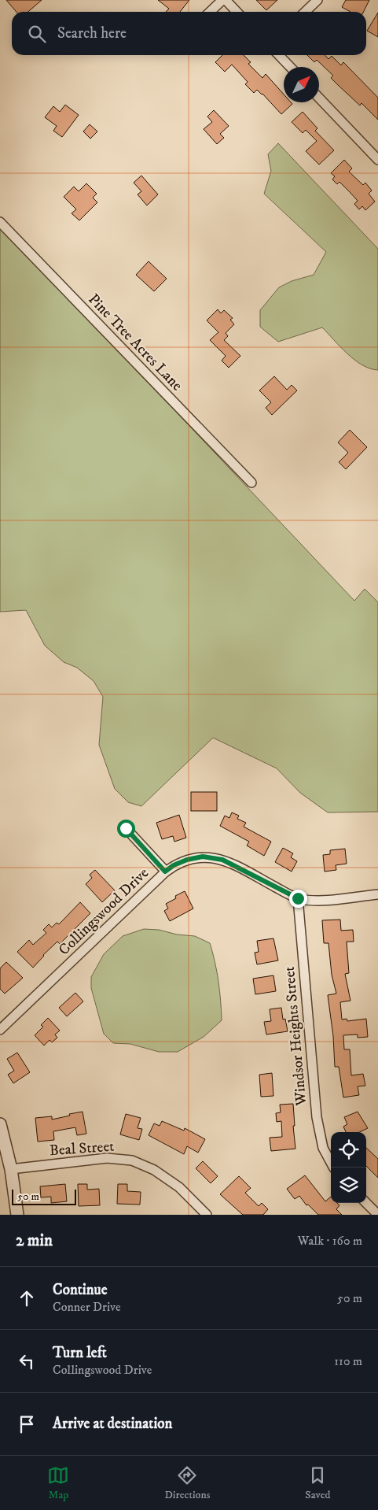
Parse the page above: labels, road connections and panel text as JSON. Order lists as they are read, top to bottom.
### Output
{
  "streets": {
    "street": [
      "Pine Tree Acres Lane",
      "Collingswood Drive",
      "Windsor Heights Street",
      "Beal Street"
    ]
  },
  "crossings": [
    ["Collingswood Drive", "Windsor Heights Street"]
  ],
  "scale_bar": "50 m",
  "north": "top right",
  "page": {
    "search": "Search here",
    "scale": "50 m",
    "heading": ["2 min", "Walk · 160 m"],
    "list": [
      ["Continue", "Conner Drive", "50 m"],
      ["Turn left", "Collingswood Drive", "110 m"],
      "Arrive at destination"
    ],
    "nav": ["Map", "Directions", "Saved"]
  }
}
